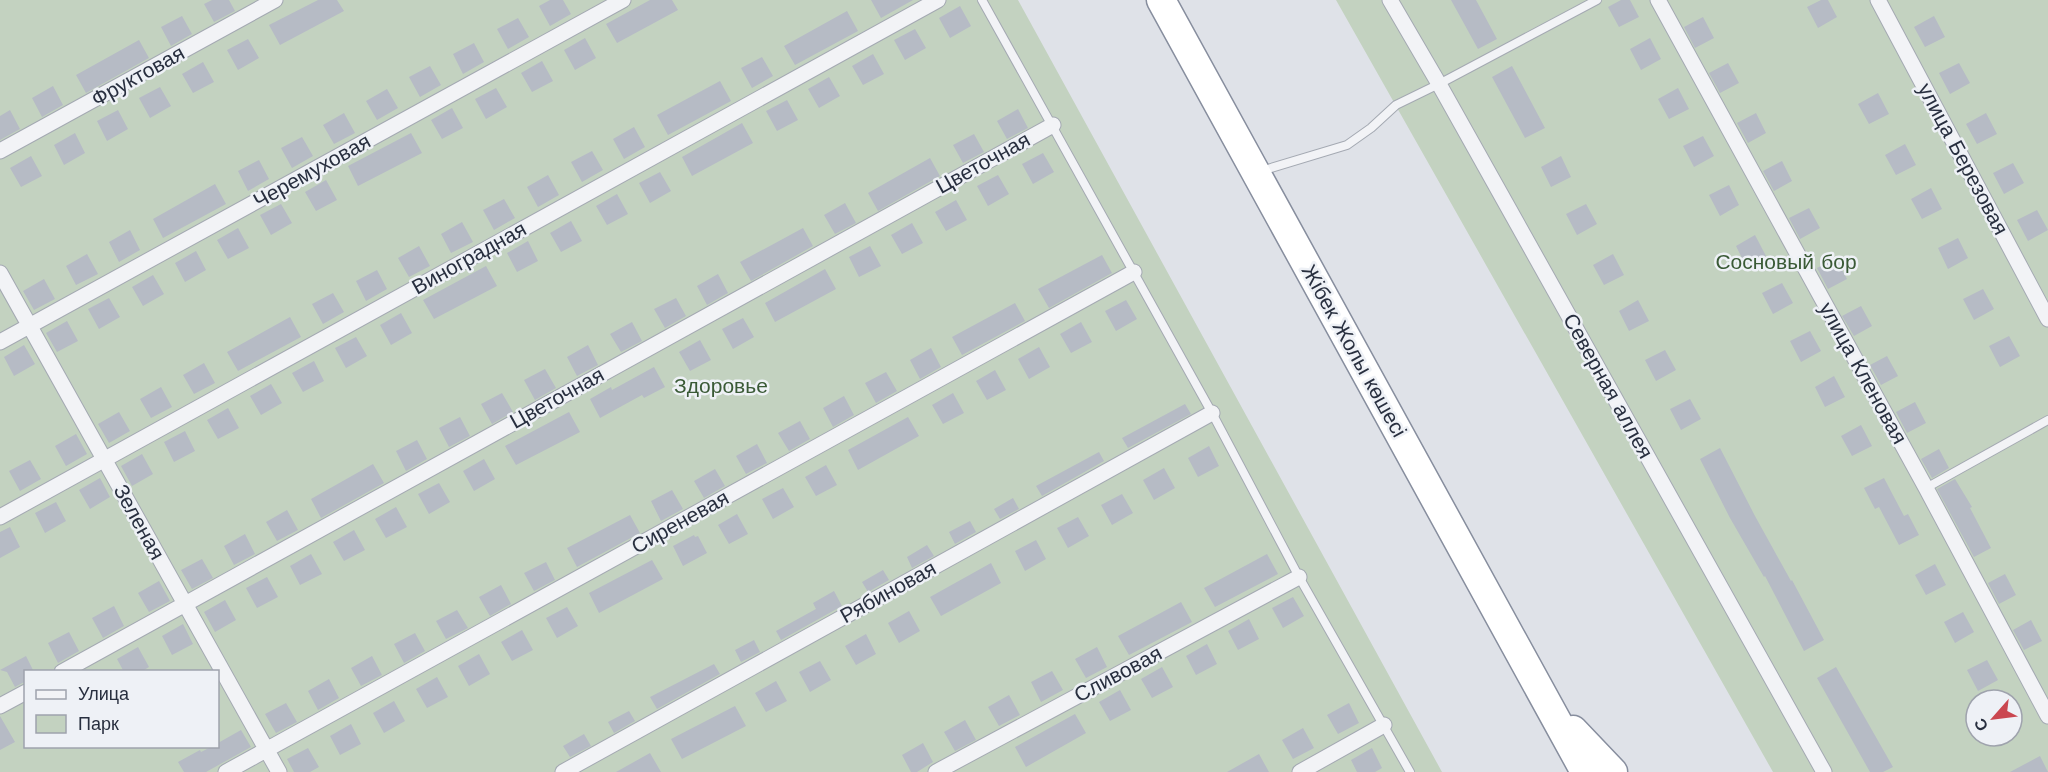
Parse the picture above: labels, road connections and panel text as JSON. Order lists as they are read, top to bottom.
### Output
{
  "streets": {
    "highway": ["Жібек Жолы көшесі"],
    "street": [
      "Фруктовая",
      "улица Березовая",
      "Цветочная",
      "Черемуховая",
      "Виноградная",
      "улица Кленовая",
      "Северная аллея",
      "Зеленая",
      "Сиреневая",
      "Рябиновая",
      "Сливовая"
    ]
  },
  "crossings": [
    ["Цветочная", "Зеленая"],
    ["Черемуховая", "Зеленая"],
    ["Виноградная", "Зеленая"],
    ["Зеленая", "Сиреневая"]
  ],
  "parks": ["Сосновый бор", "Здоровье"],
  "legend": ["Улица", "Парк"],
  "north": "bottom left"
}
